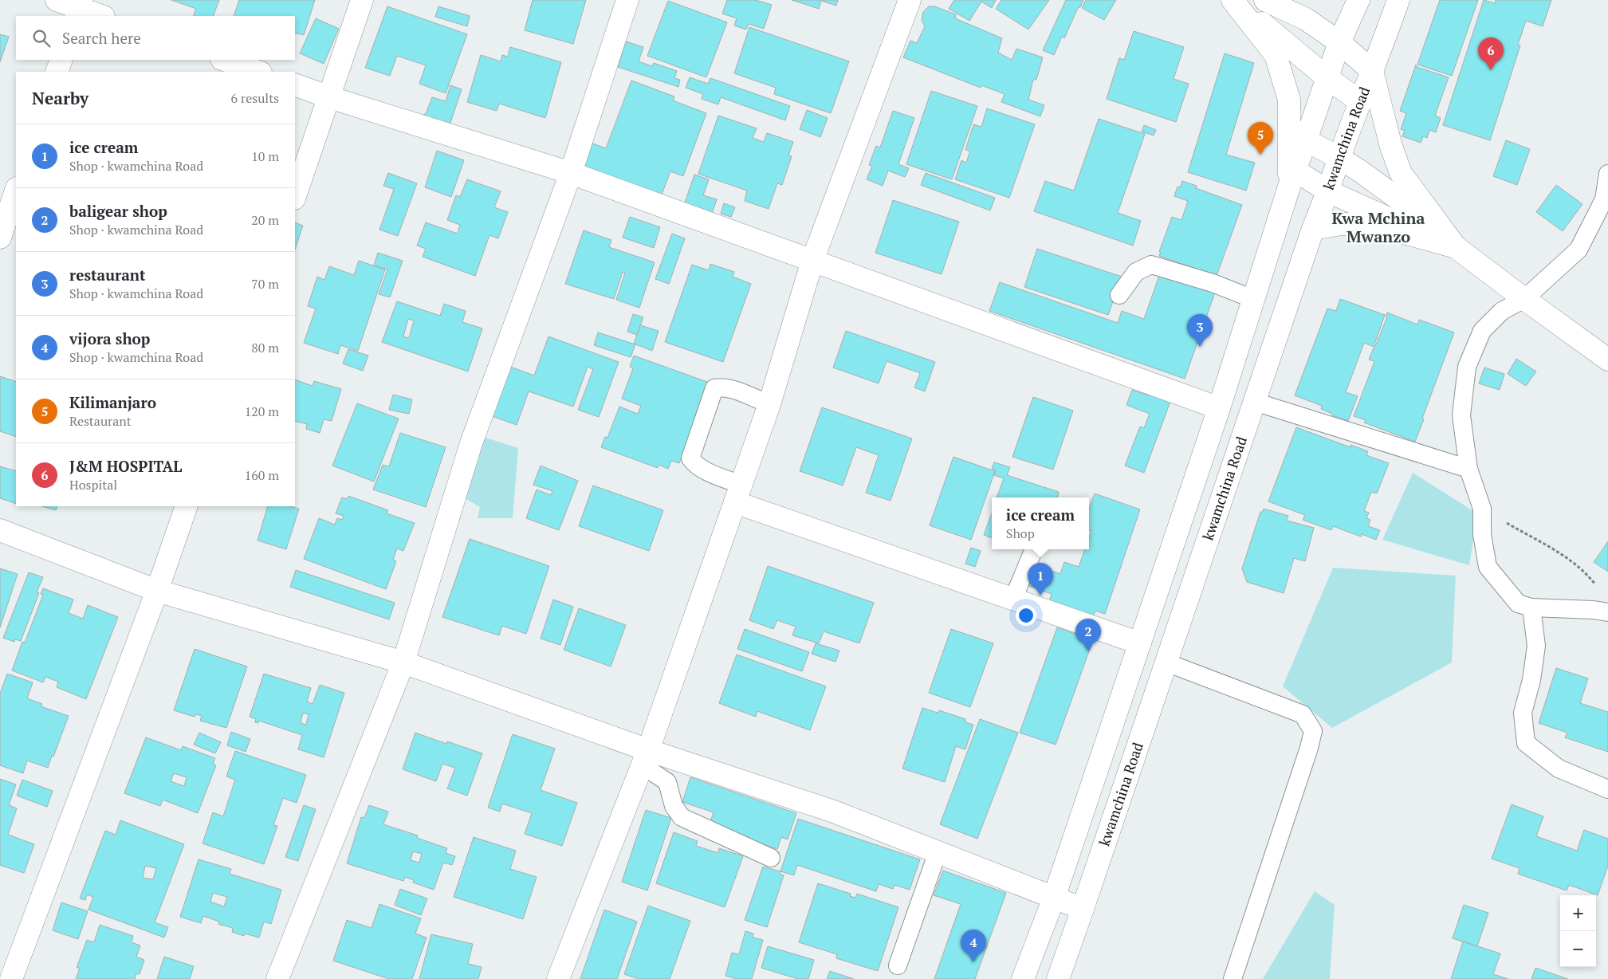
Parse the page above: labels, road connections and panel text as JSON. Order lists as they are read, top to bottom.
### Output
{
  "streets": {
    "street": ["kwamchina Road"]
  },
  "districts": ["Kwa Mchina Mwanzo"],
  "page": {
    "search": "Search here",
    "pins": [
      "6",
      "5",
      "3",
      "1",
      "2",
      "4"
    ],
    "heading": ["Nearby", "6 results"],
    "list": [
      {
        "mark": "1",
        "name": "ice cream",
        "note": "Shop · kwamchina Road",
        "value": "10 m"
      },
      {
        "mark": "2",
        "name": "baligear shop",
        "note": "Shop · kwamchina Road",
        "value": "20 m"
      },
      {
        "mark": "3",
        "name": "restaurant",
        "note": "Shop · kwamchina Road",
        "value": "70 m"
      },
      {
        "mark": "4",
        "name": "vijora shop",
        "note": "Shop · kwamchina Road",
        "value": "80 m"
      },
      {
        "mark": "5",
        "name": "Kilimanjaro",
        "note": "Restaurant",
        "value": "120 m"
      },
      {
        "mark": "6",
        "name": "J&M HOSPITAL",
        "note": "Hospital",
        "value": "160 m"
      }
    ],
    "popup": ["ice cream", "Shop"],
    "map_buttons": ["+", "−"]
  }
}
